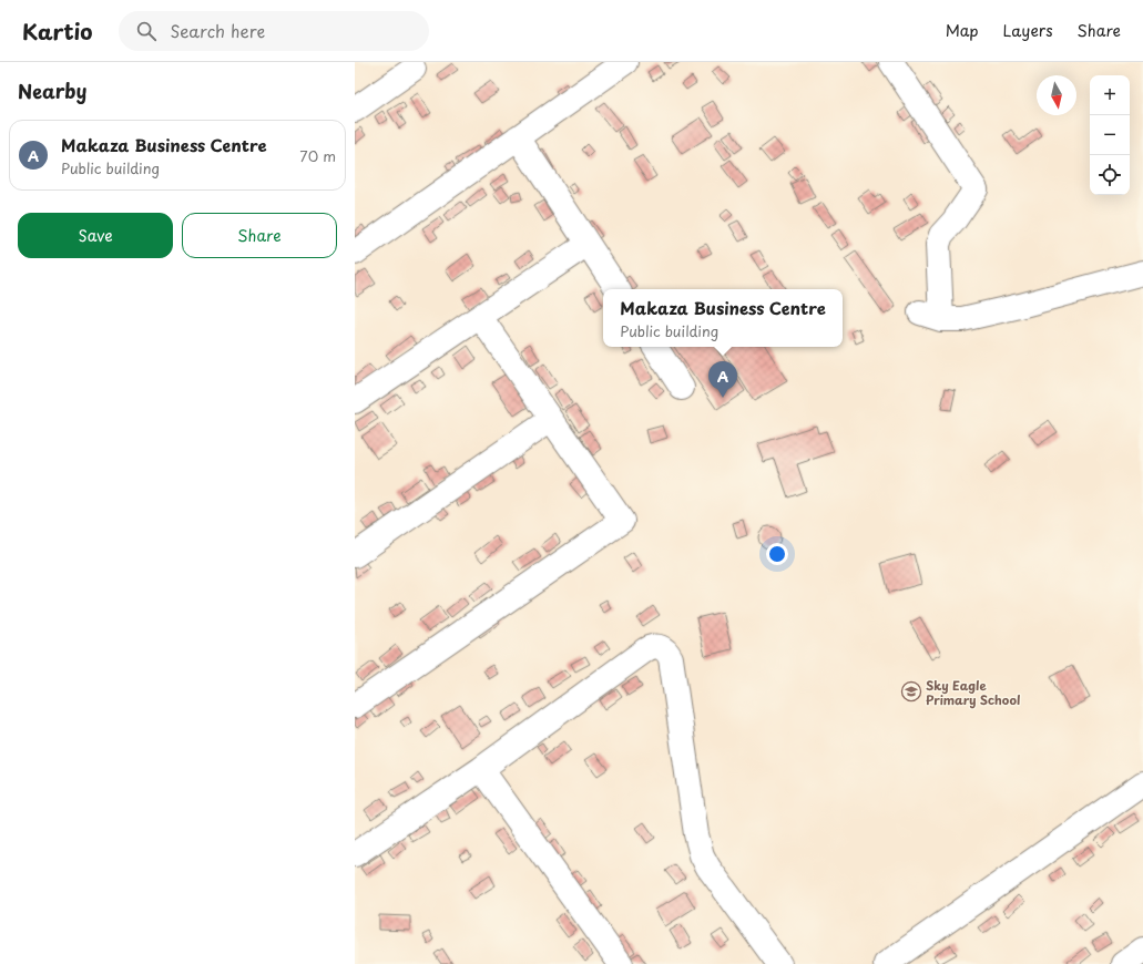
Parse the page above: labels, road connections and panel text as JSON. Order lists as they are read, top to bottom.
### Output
{
  "places": {
    "school or university": ["Sky Eagle Primary School"]
  },
  "north": "bottom",
  "page": {
    "header": "Kartio",
    "search": "Search here",
    "nav": ["Map", "Layers", "Share"],
    "heading": "Nearby",
    "map_buttons": ["+", "−"],
    "list": [
      {
        "mark": "A",
        "name": "Makaza Business Centre",
        "note": "Public building",
        "value": "70 m"
      }
    ],
    "buttons": ["Save", "Share"],
    "popup": ["Makaza Business Centre", "Public building"],
    "pins": "A"
  }
}
